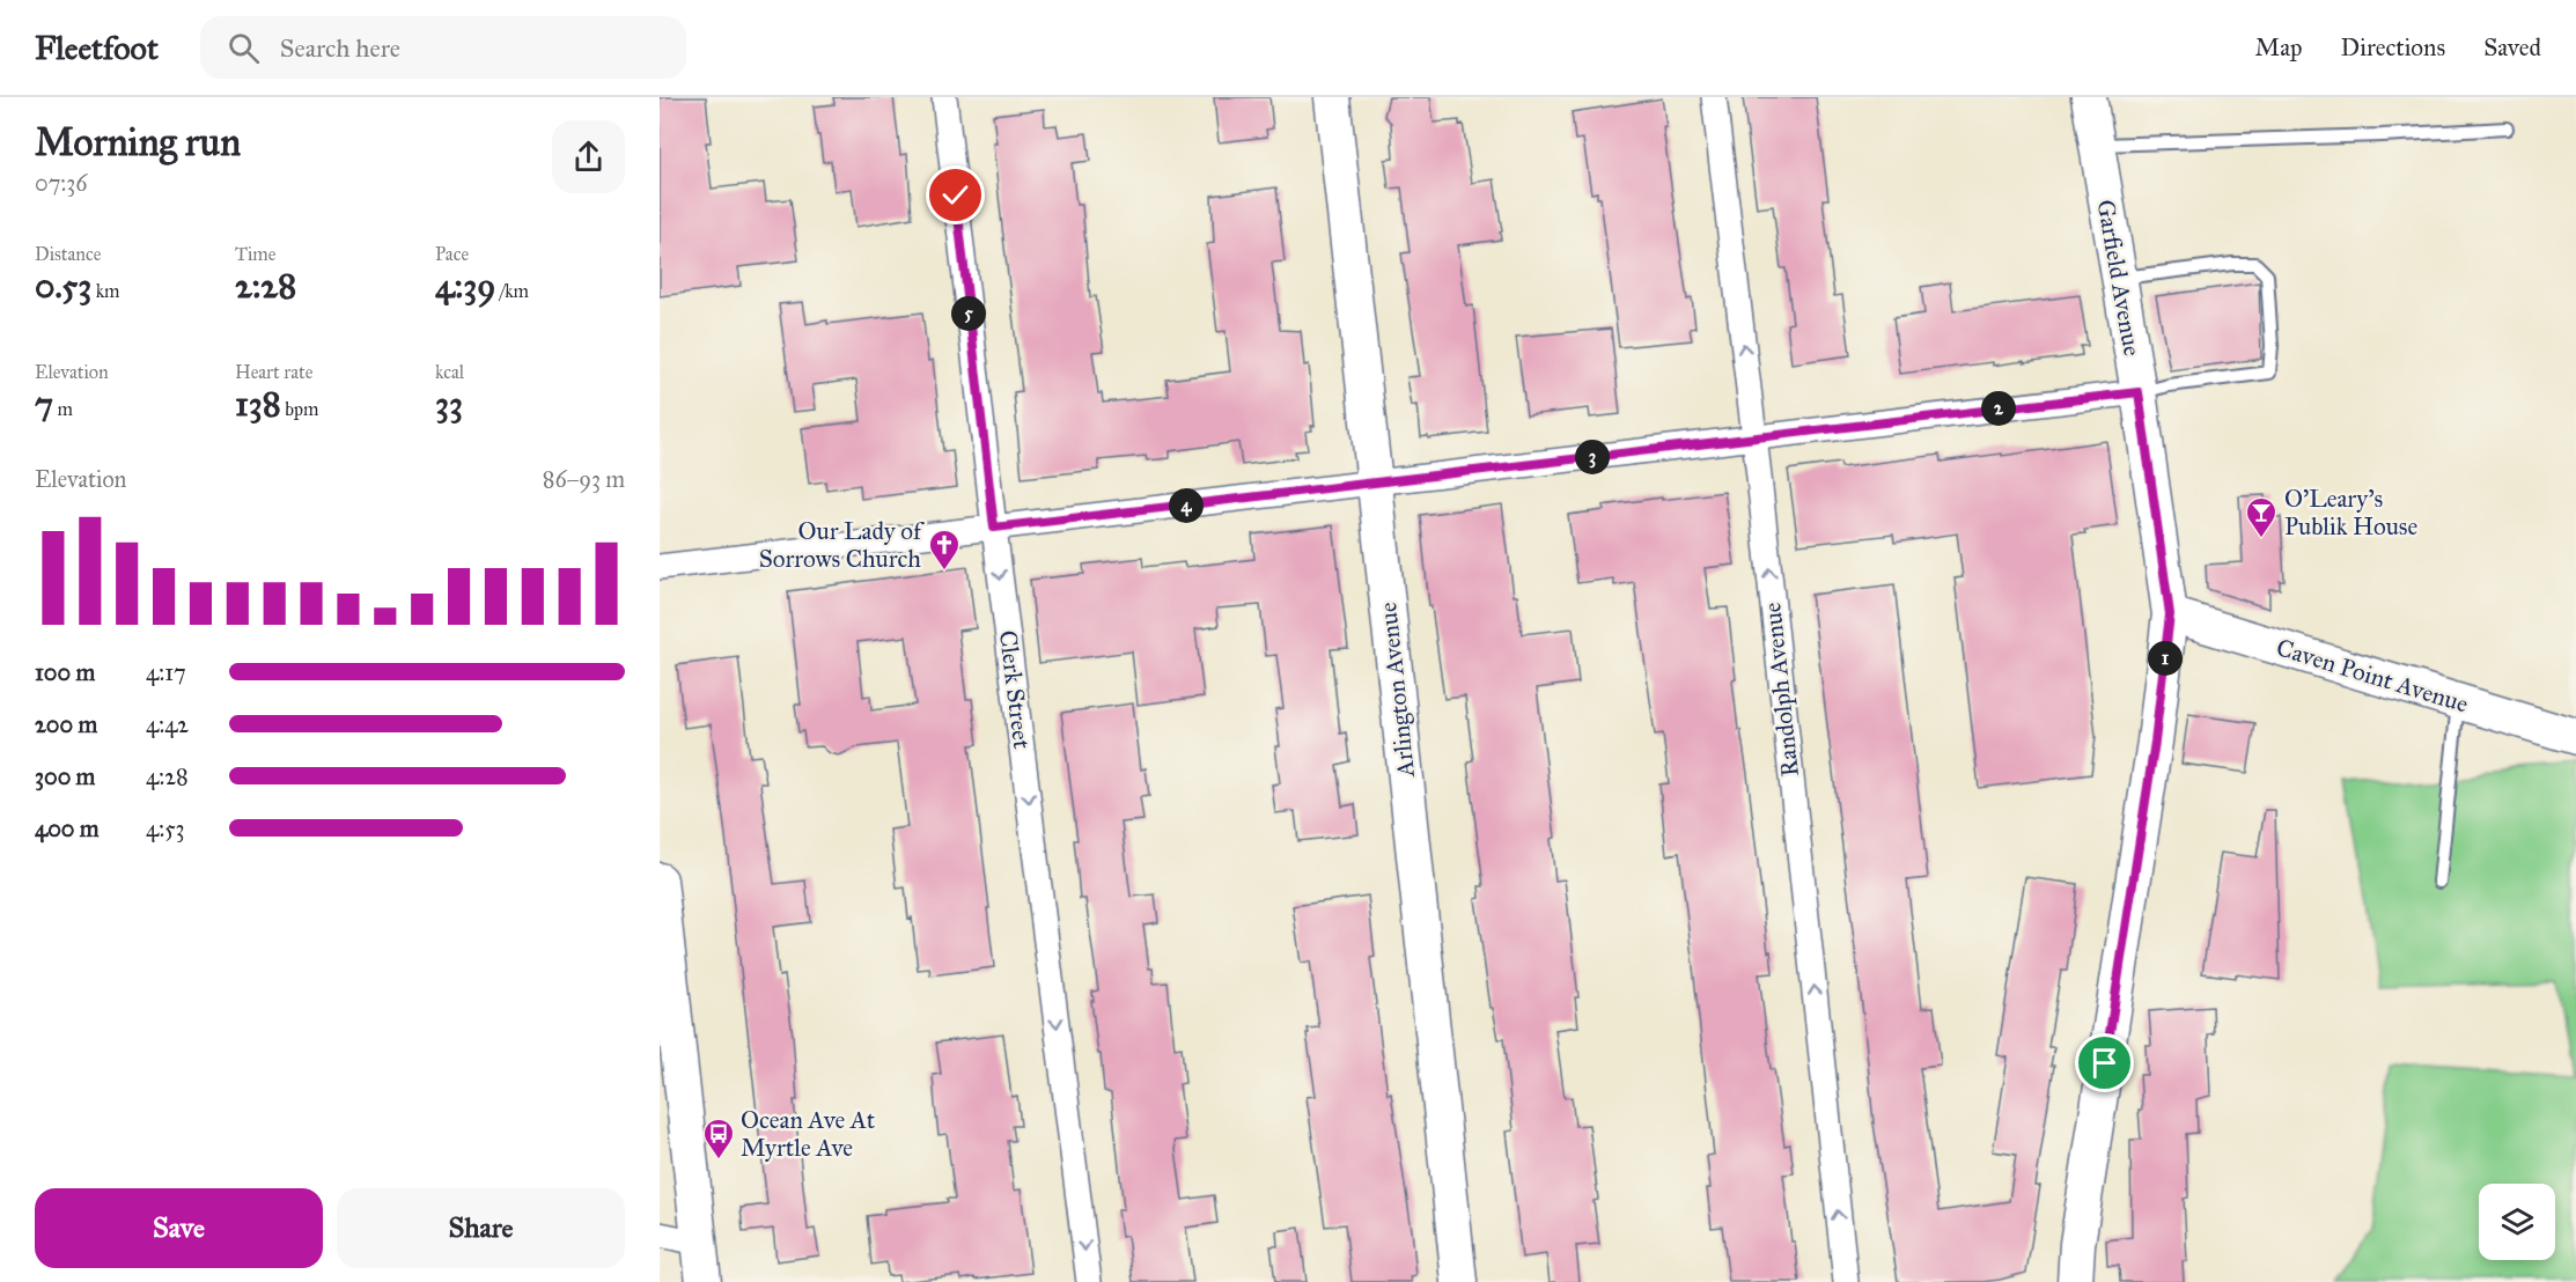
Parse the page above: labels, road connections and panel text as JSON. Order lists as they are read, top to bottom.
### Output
{
  "streets": {
    "street": [
      "Garfield Avenue",
      "Caven Point Avenue",
      "Clerk Street",
      "Arlington Avenue",
      "Randolph Avenue"
    ]
  },
  "crossings": [
    ["Garfield Avenue", "Caven Point Avenue"]
  ],
  "one_way": ["Clerk Street", "Randolph Avenue"],
  "places": {
    "bar": ["O'Leary's Publik House"],
    "church": ["Our Lady of Sorrows Church"],
    "bus stop": ["Ocean Ave At Myrtle Ave"]
  },
  "page": {
    "header": "Fleetfoot",
    "search": "Search here",
    "nav": ["Map", "Directions", "Saved"],
    "heading": ["Morning run", "07:36"],
    "stats": [
      ["Distance", "0.53 km"],
      ["Time", "2:28"],
      ["Pace", "4:39 /km"],
      ["Elevation", "7 m"],
      ["Heart rate", "138 bpm"],
      ["kcal", "33"]
    ],
    "pins": [
      "5",
      "2",
      "3",
      "4",
      "1"
    ],
    "chart": ["Elevation", "86–93 m"],
    "list": [
      {
        "name": "100 m",
        "note": "4:17"
      },
      {
        "name": "200 m",
        "note": "4:42"
      },
      {
        "name": "300 m",
        "note": "4:28"
      },
      {
        "name": "400 m",
        "note": "4:53"
      }
    ],
    "buttons": ["Save", "Share"]
  }
}
